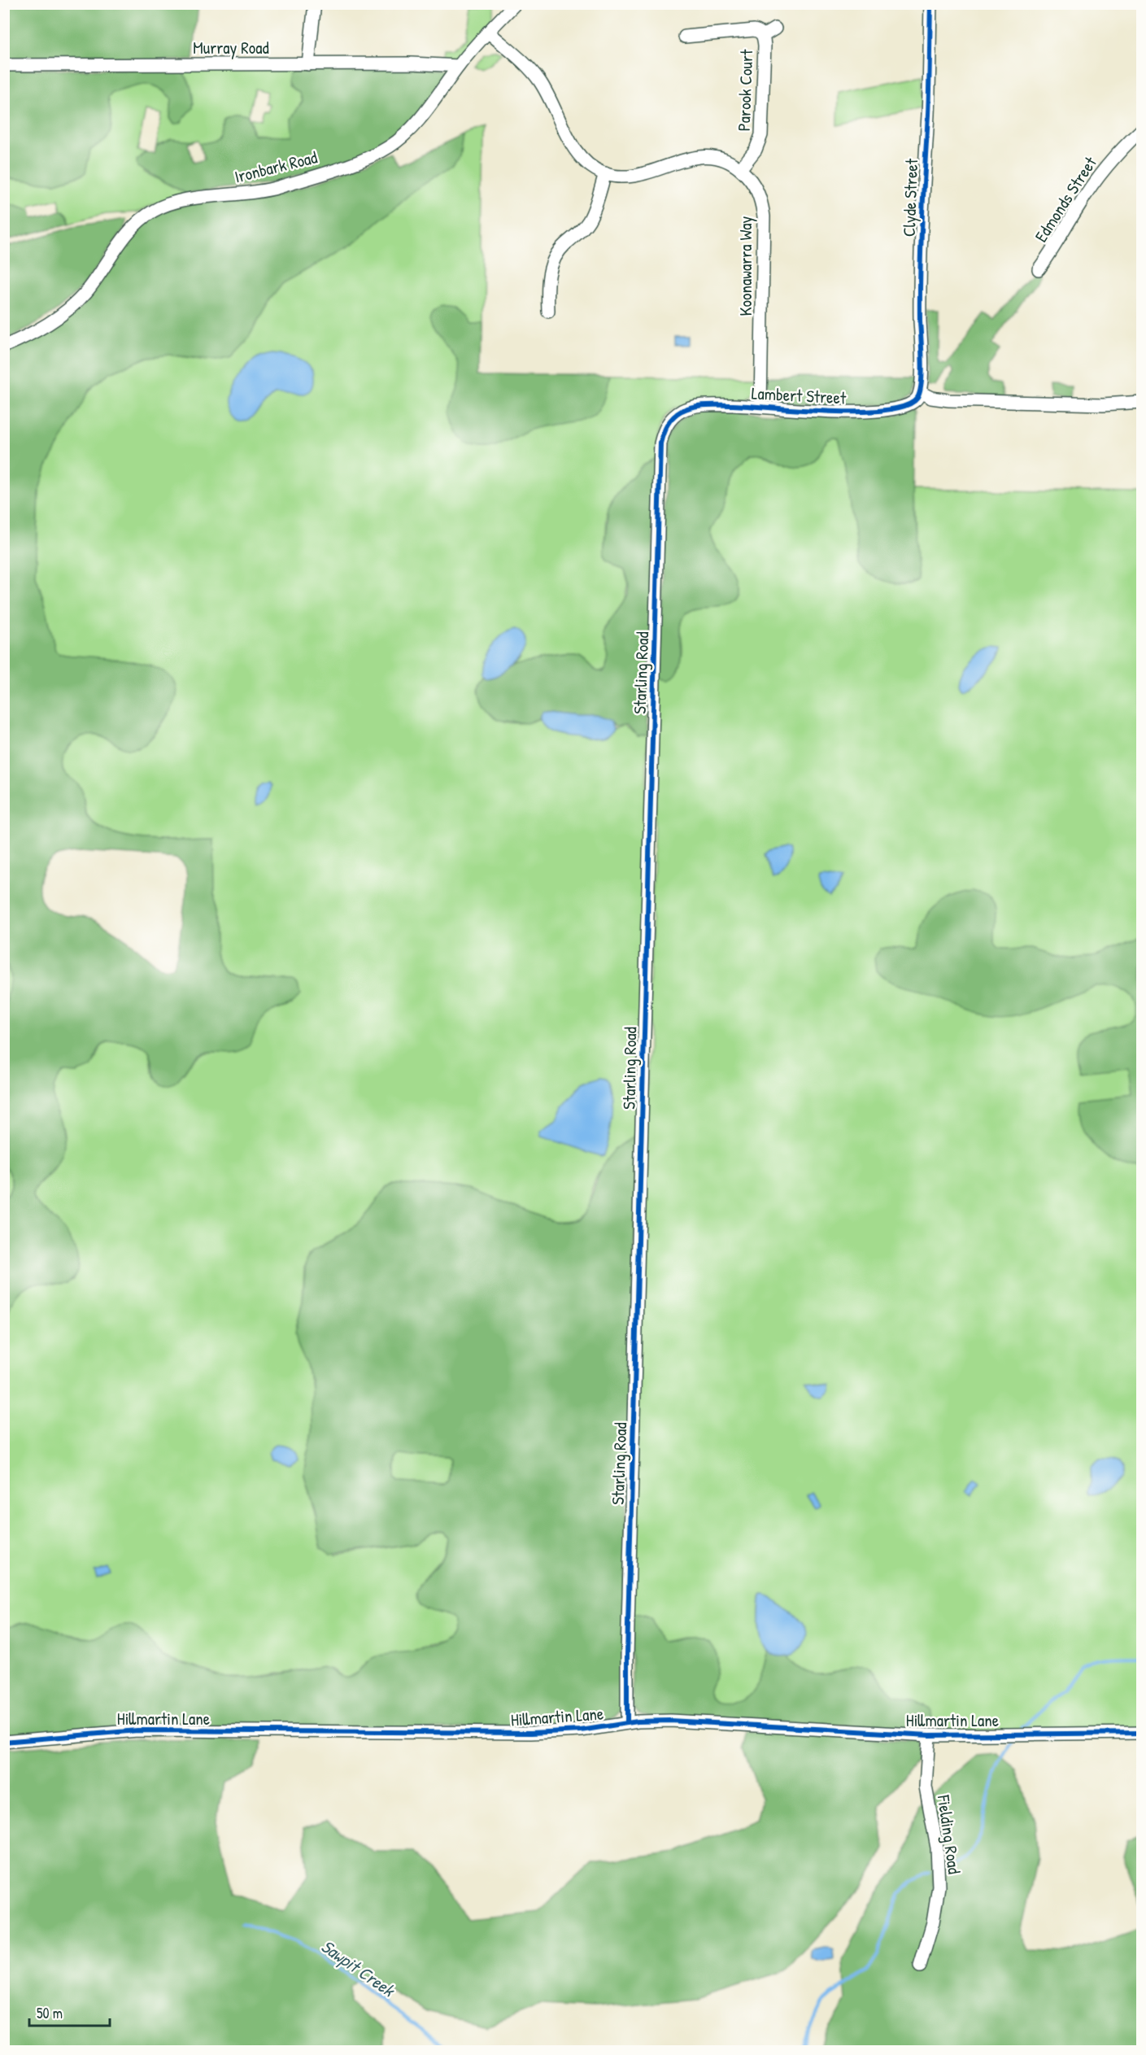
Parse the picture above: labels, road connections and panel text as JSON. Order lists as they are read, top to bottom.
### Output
{
  "streets": {
    "street": [
      "Murray Road",
      "Parook Court",
      "Ironbark Road",
      "Clyde Street",
      "Edmonds Street",
      "Koonawarra Way",
      "Lambert Street",
      "Starling Road",
      "Hillmartin Lane",
      "Fielding Road"
    ]
  },
  "crossings": [
    ["Murray Road", "Ironbark Road"],
    ["Parook Court", "Koonawarra Way"],
    ["Ironbark Road", "Koonawarra Way"],
    ["Clyde Street", "Lambert Street"],
    ["Koonawarra Way", "Lambert Street"],
    ["Lambert Street", "Starling Road"],
    ["Starling Road", "Hillmartin Lane"],
    ["Hillmartin Lane", "Fielding Road"]
  ],
  "water": ["Sawpit Creek"],
  "scale_bar": "50 m"
}
